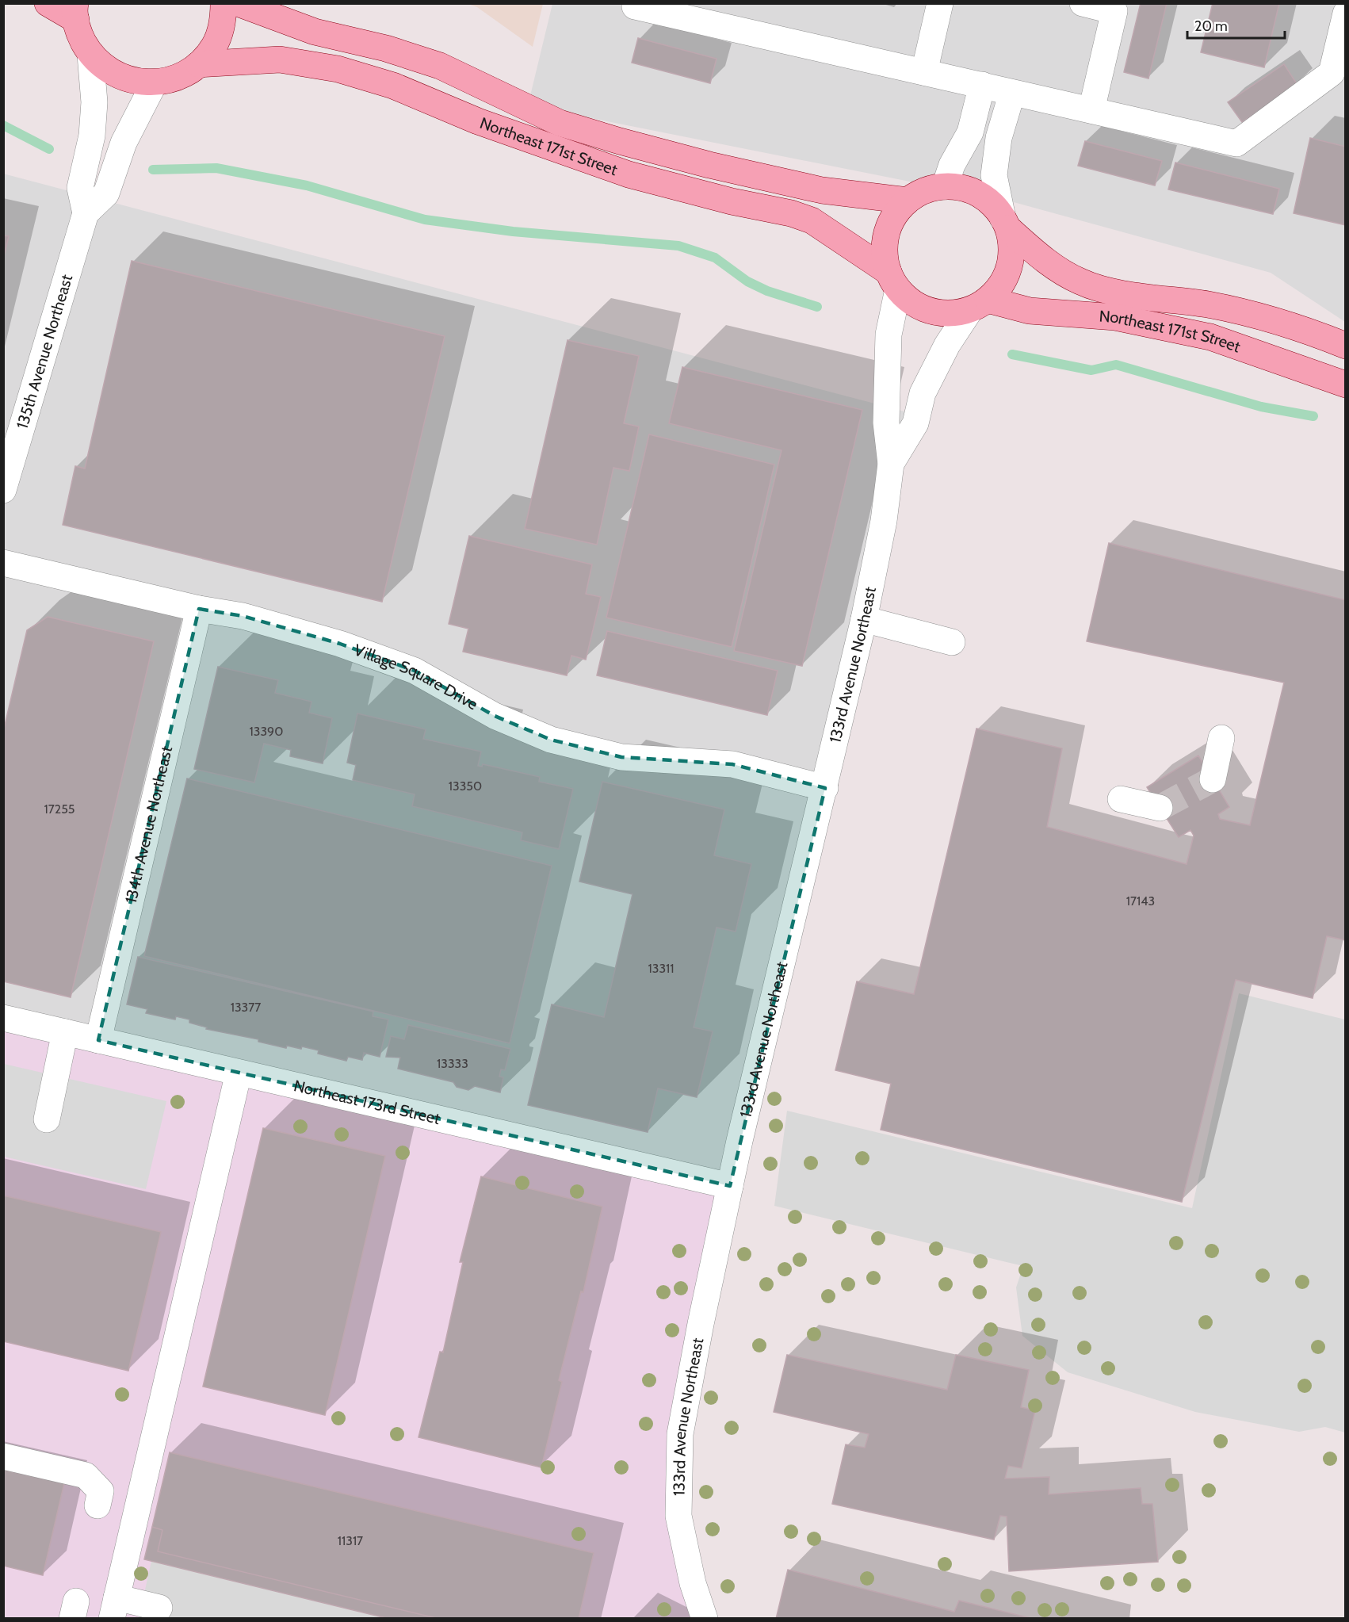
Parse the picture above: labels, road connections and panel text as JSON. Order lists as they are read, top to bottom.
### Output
{
  "streets": {
    "main road": ["Northeast 171st Street"],
    "street": [
      "135th Avenue Northeast",
      "133rd Avenue Northeast",
      "Village Square Drive",
      "134th Avenue Northeast",
      "Northeast 173rd Street"
    ]
  },
  "crossings": [
    ["Northeast 171st Street", "133rd Avenue Northeast"],
    ["133rd Avenue Northeast", "Village Square Drive"],
    ["133rd Avenue Northeast", "Northeast 173rd Street"],
    ["Village Square Drive", "134th Avenue Northeast"],
    ["134th Avenue Northeast", "Northeast 173rd Street"]
  ],
  "house_numbers": [
    "13390",
    "13350",
    "17255",
    "17143",
    "13311",
    "13377",
    "13333",
    "11317"
  ],
  "scale_bar": "20 m"
}
